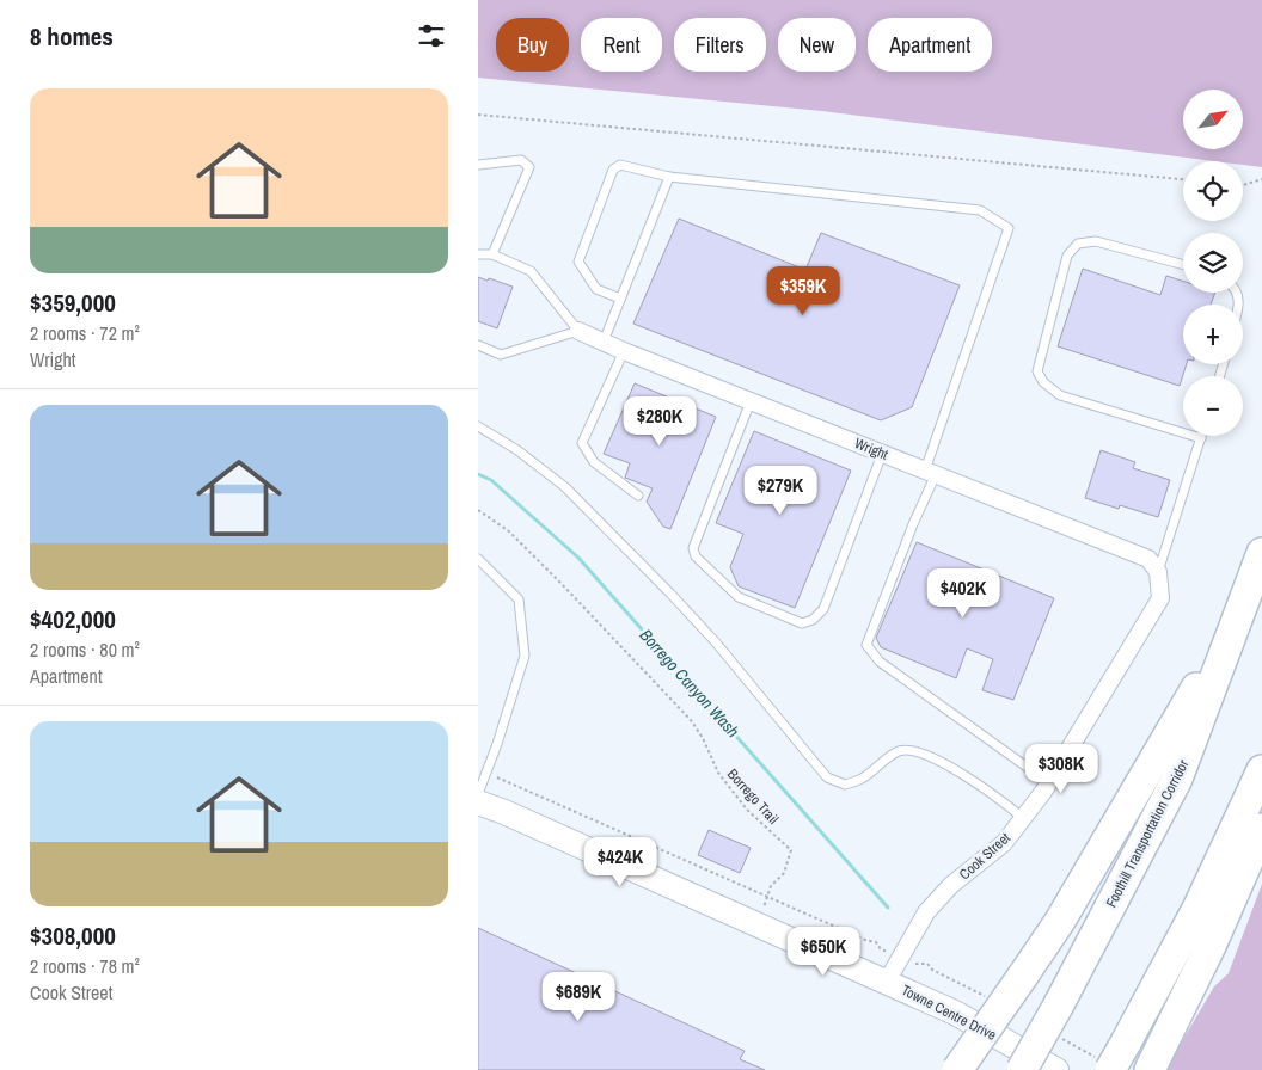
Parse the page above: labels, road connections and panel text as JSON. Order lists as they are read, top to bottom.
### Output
{
  "streets": {
    "highway": ["Foothill Transportation Corridor"],
    "street": ["Wright", "Cook Street", "Towne Centre Drive"],
    "path": ["Borrego Trail"]
  },
  "crossings": [
    ["Wright", "Cook Street"],
    ["Borrego Trail", "Towne Centre Drive"],
    ["Cook Street", "Towne Centre Drive"]
  ],
  "water": ["Borrego Canyon Wash"],
  "north": "top right",
  "page": {
    "heading": "8 homes",
    "chip": [
      "Buy",
      "Rent",
      "Filters",
      "New",
      "Apartment"
    ],
    "list": [
      {
        "name": "$359,000",
        "note": "2 rooms · 72 m² · Wright"
      },
      {
        "name": "$402,000",
        "note": "2 rooms · 80 m² · Apartment"
      },
      {
        "name": "$308,000",
        "note": "2 rooms · 78 m² · Cook Street"
      }
    ],
    "map_buttons": ["+", "−"],
    "price": [
      "$359K",
      "$280K",
      "$279K",
      "$402K",
      "$308K",
      "$424K",
      "$650K",
      "$689K"
    ]
  }
}
